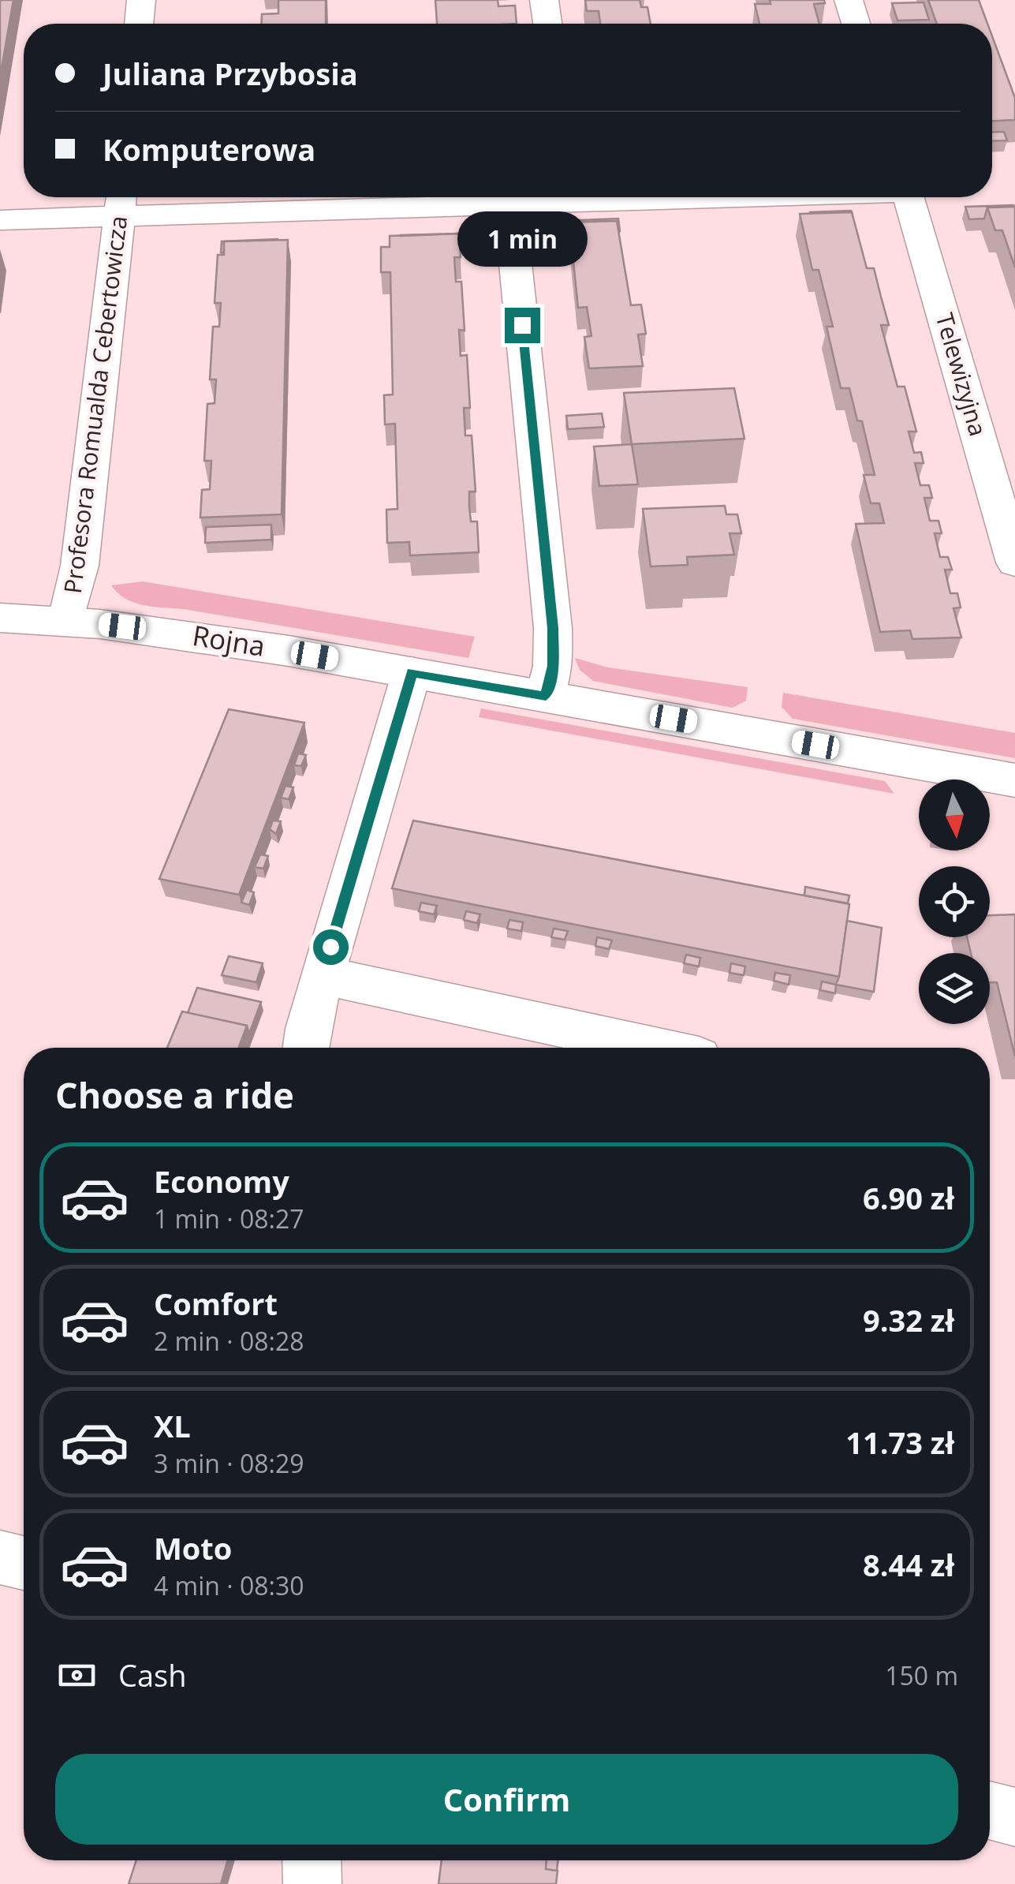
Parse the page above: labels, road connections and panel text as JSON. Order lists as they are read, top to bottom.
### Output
{
  "streets": {
    "street": ["Telewizyjna", "Profesora Romualda Cebertowicza", "Rojna"]
  },
  "crossings": [
    ["Profesora Romualda Cebertowicza", "Rojna"]
  ],
  "north": "bottom",
  "page": {
    "banner": ["Juliana Przybosia", "Komputerowa"],
    "bubble": "1 min",
    "heading": "Choose a ride",
    "list": [
      {
        "name": "Economy",
        "note": "1 min · 08:27",
        "value": "6.90 zł"
      },
      {
        "name": "Comfort",
        "note": "2 min · 08:28",
        "value": "9.32 zł"
      },
      {
        "name": "XL",
        "note": "3 min · 08:29",
        "value": "11.73 zł"
      },
      {
        "name": "Moto",
        "note": "4 min · 08:30",
        "value": "8.44 zł"
      }
    ],
    "pay": ["Cash", "150 m"],
    "buttons": "Confirm"
  }
}
